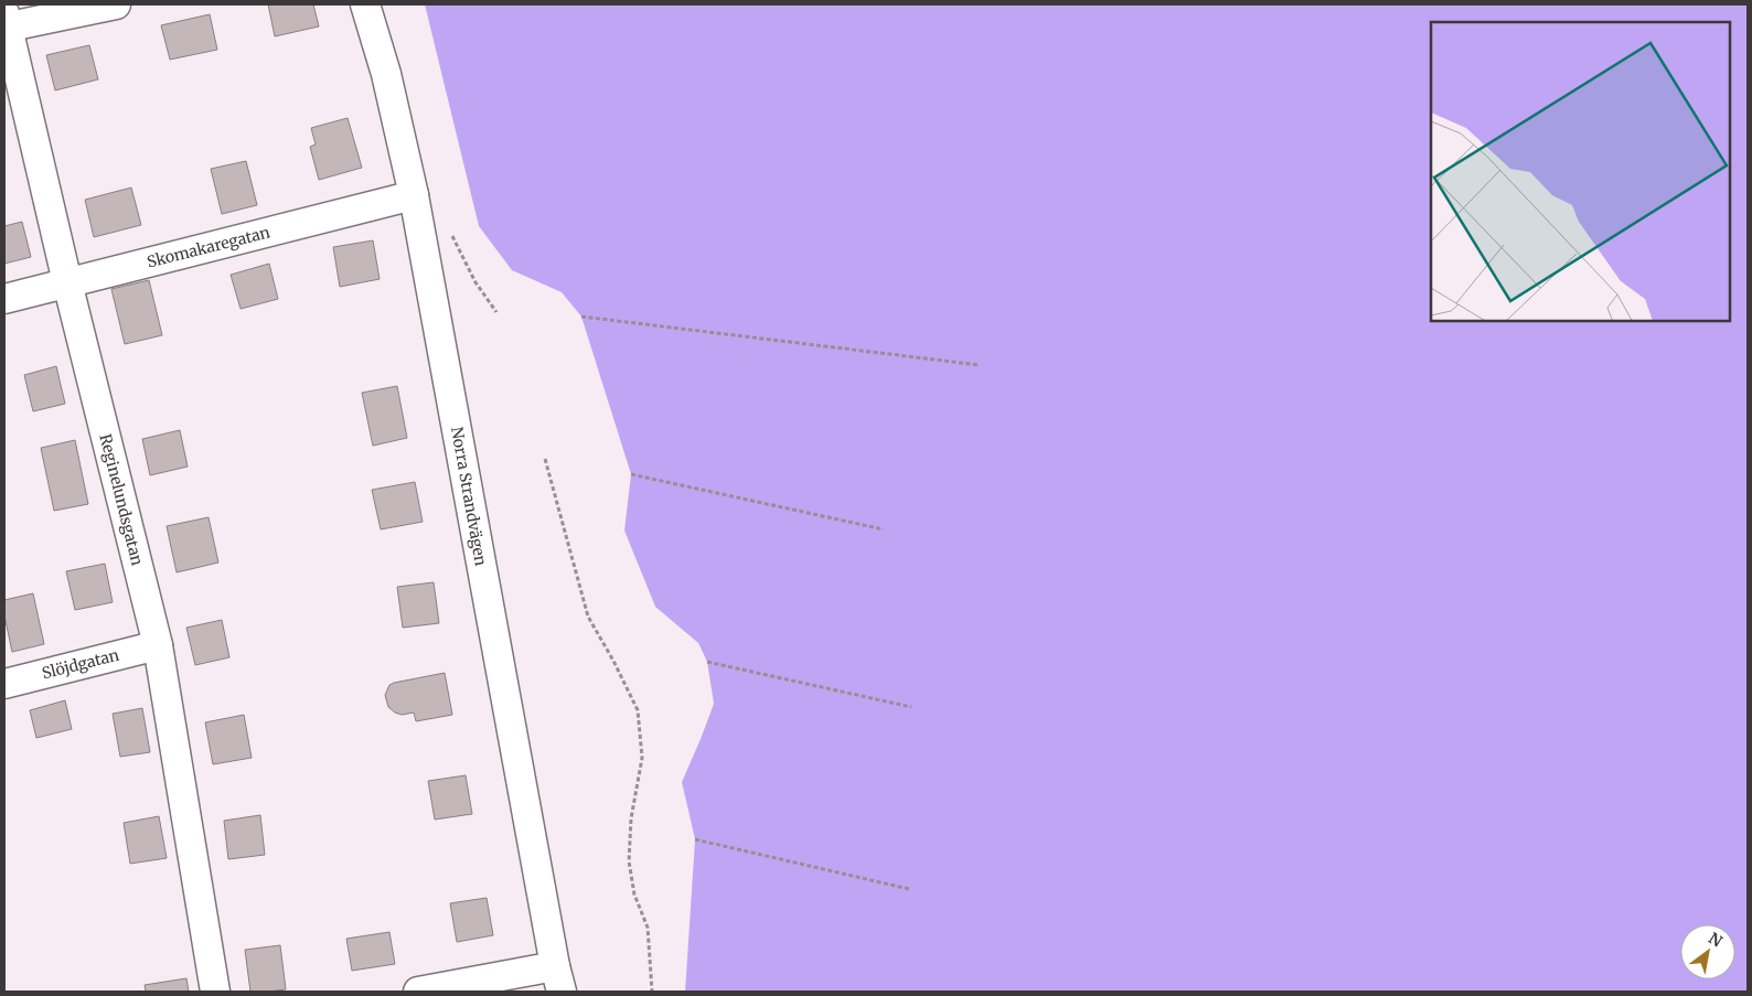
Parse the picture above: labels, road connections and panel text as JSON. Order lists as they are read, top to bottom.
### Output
{
  "streets": {
    "street": [
      "Skomakaregatan",
      "Norra Strandvägen",
      "Reginelundsgatan",
      "Slöjdgatan"
    ]
  },
  "crossings": [
    ["Skomakaregatan", "Norra Strandvägen"],
    ["Skomakaregatan", "Reginelundsgatan"],
    ["Reginelundsgatan", "Slöjdgatan"]
  ],
  "north": "top right"
}
